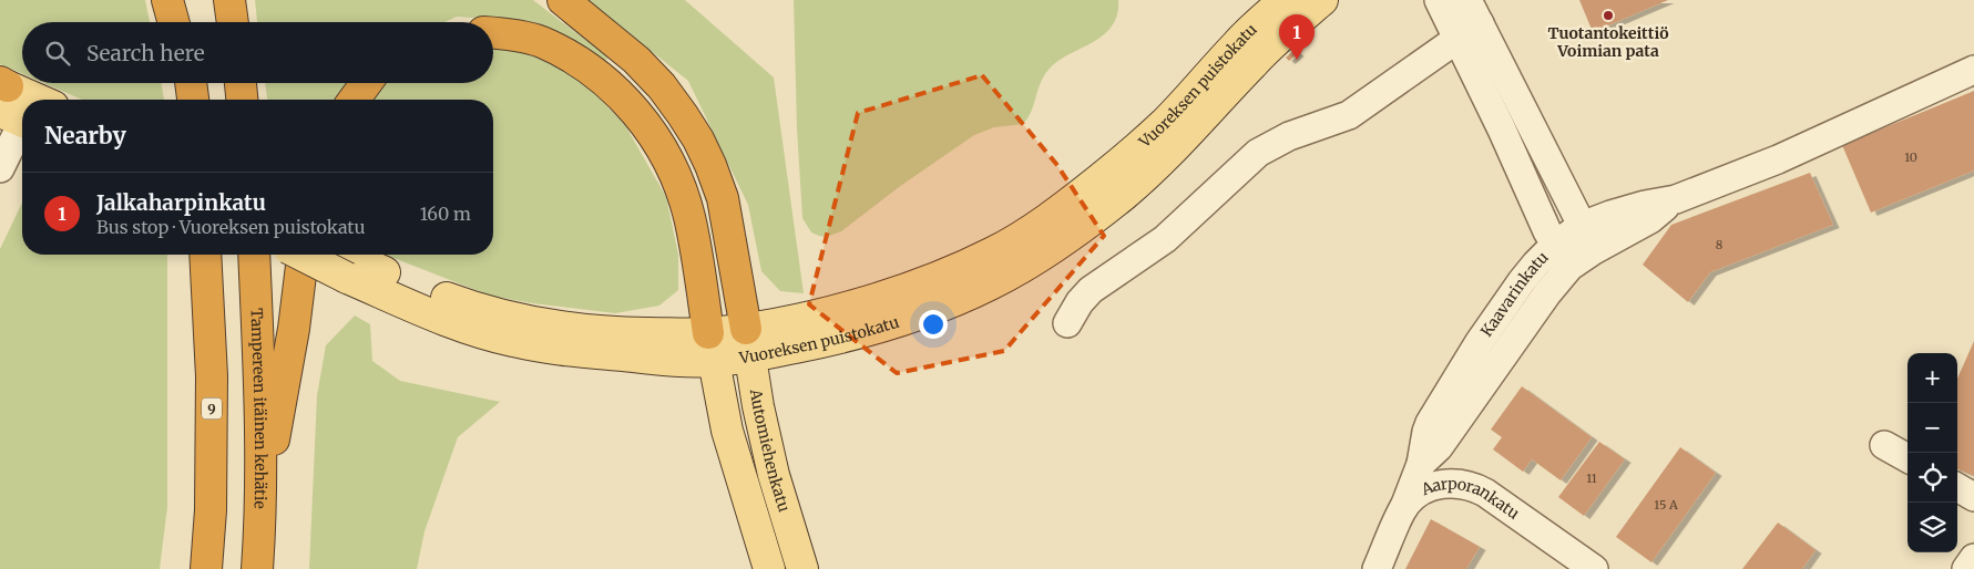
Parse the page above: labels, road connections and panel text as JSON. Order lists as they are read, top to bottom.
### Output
{
  "streets": {
    "highway": ["9", "Tampereen itäinen kehätie"],
    "main road": ["Vuoreksen puistokatu", "Automiehenkatu"],
    "street": ["Kaavarinkatu", "Aarporankatu"]
  },
  "crossings": [
    ["Vuoreksen puistokatu", "Automiehenkatu"],
    ["Kaavarinkatu", "Aarporankatu"]
  ],
  "places": ["Tuotantokeittiö Voimian pata"],
  "house_numbers": [
    "10",
    "8",
    "11",
    "15 A"
  ],
  "page": {
    "pins": "1",
    "search": "Search here",
    "heading": "Nearby",
    "list": [
      {
        "mark": "1",
        "name": "Jalkaharpinkatu",
        "note": "Bus stop · Vuoreksen puistokatu",
        "value": "160 m"
      }
    ],
    "map_buttons": ["+", "−"]
  }
}
